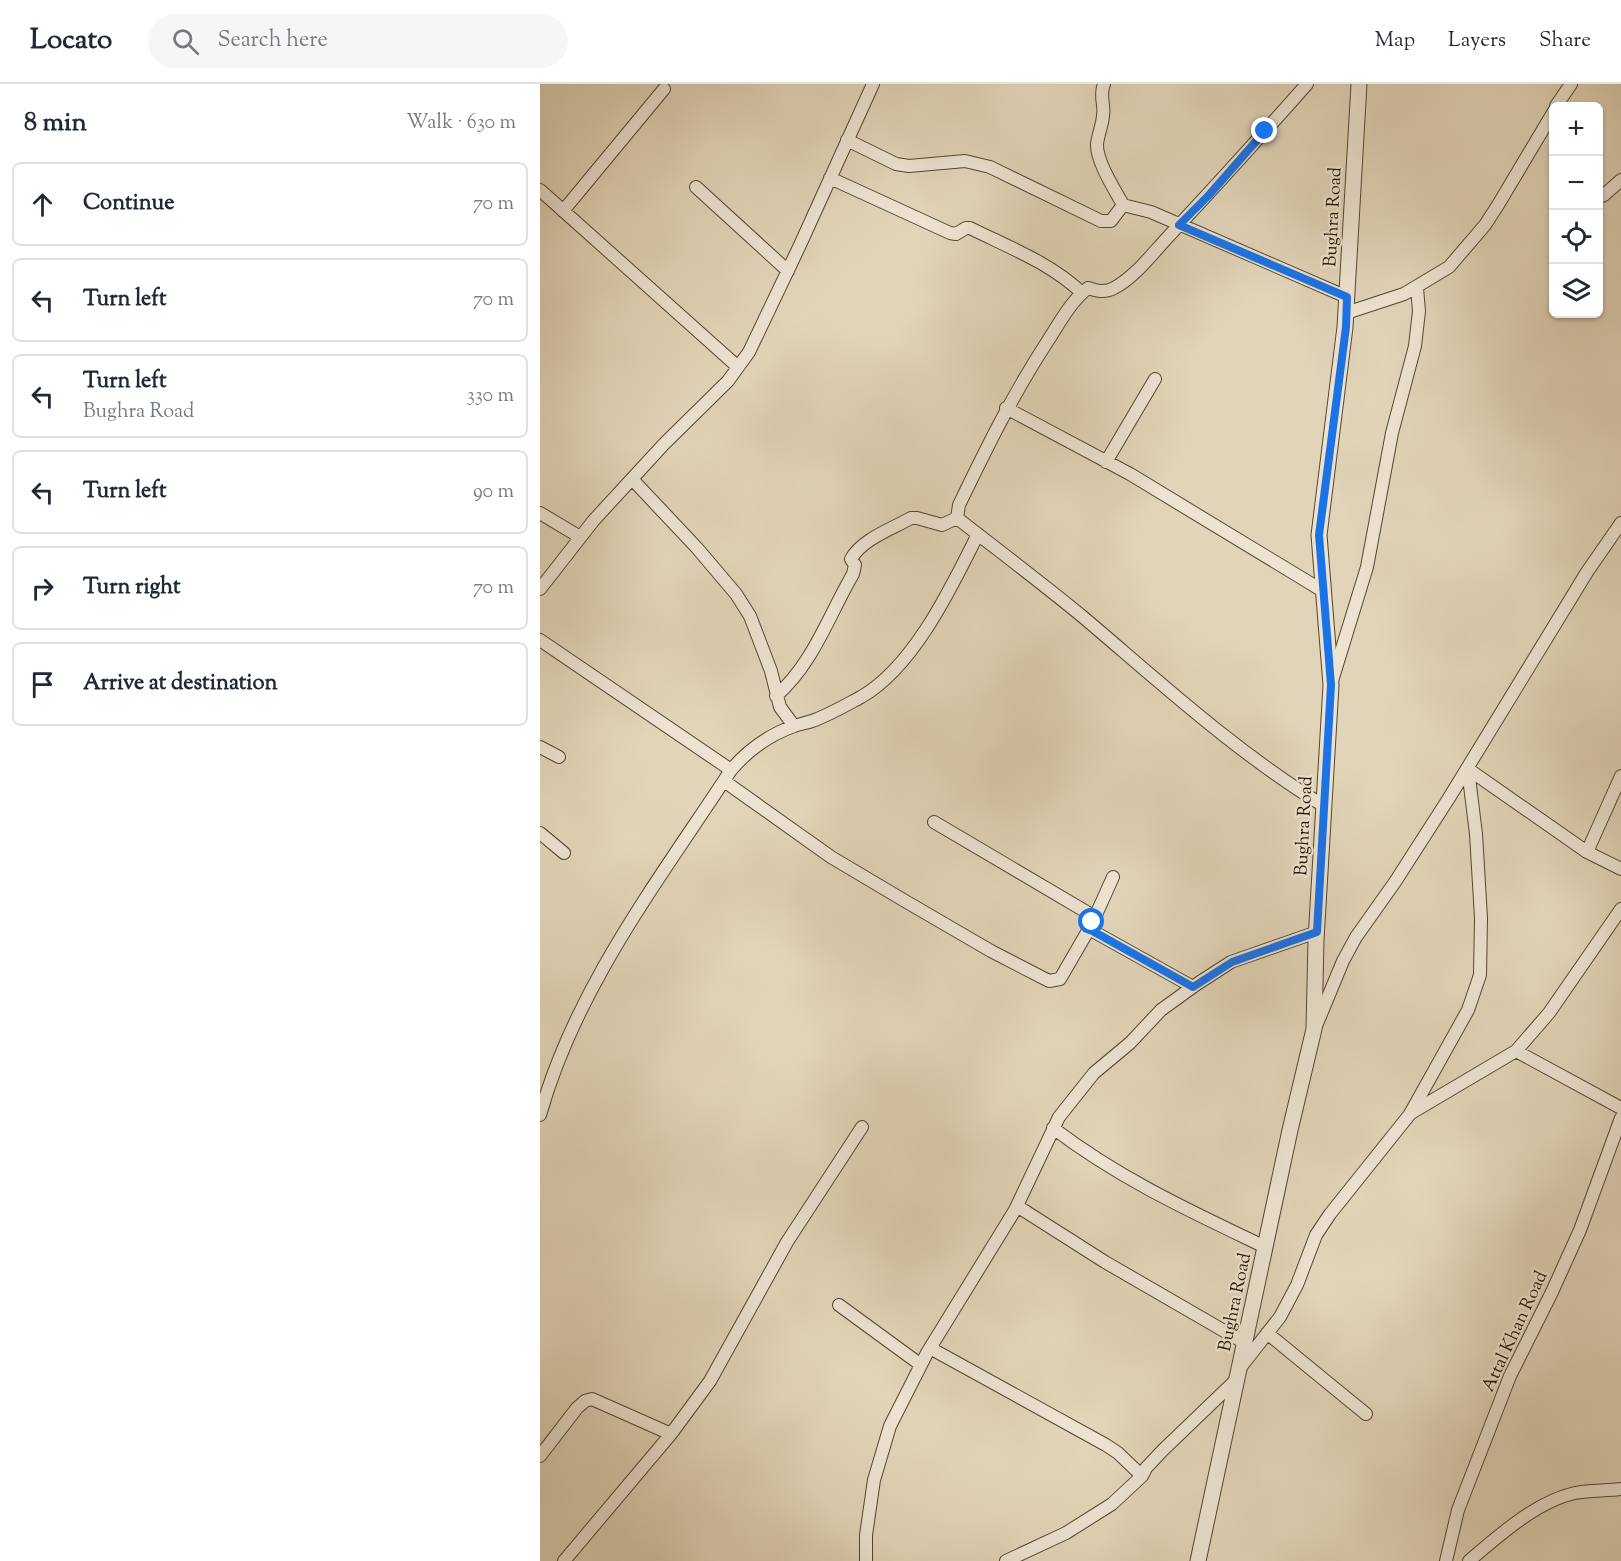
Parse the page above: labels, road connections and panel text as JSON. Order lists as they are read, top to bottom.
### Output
{
  "streets": {
    "street": ["Bughra Road", "Attal Khan Road"]
  },
  "page": {
    "header": "Locato",
    "search": "Search here",
    "nav": ["Map", "Layers", "Share"],
    "heading": ["8 min", "Walk · 630 m"],
    "map_buttons": ["+", "−"],
    "list": [
      ["Continue", "70 m"],
      ["Turn left", "70 m"],
      ["Turn left", "Bughra Road", "330 m"],
      ["Turn left", "90 m"],
      ["Turn right", "70 m"],
      "Arrive at destination"
    ]
  }
}
